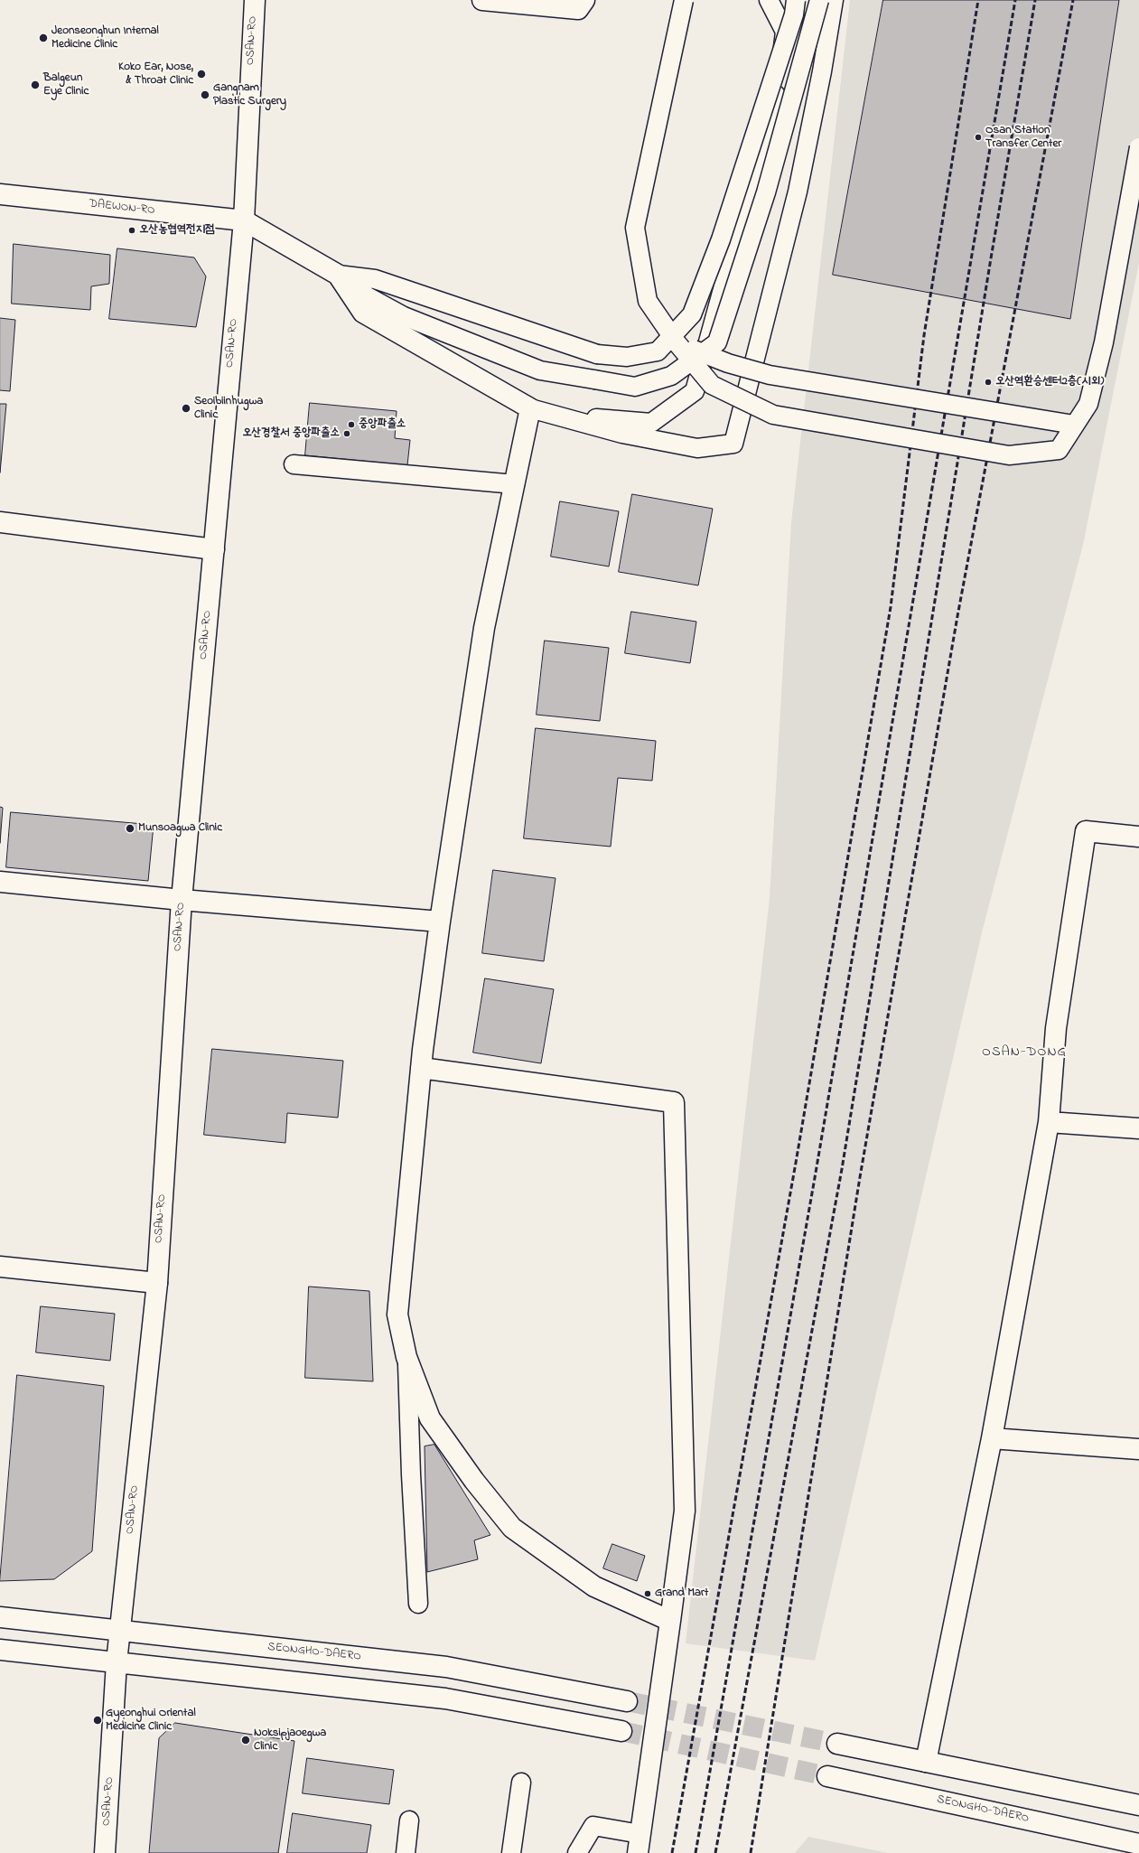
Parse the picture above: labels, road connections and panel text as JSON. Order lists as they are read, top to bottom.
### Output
{
  "streets": {
    "street": ["OSAN-RO", "DAEWON-RO", "SEONGHO-DAERO"]
  },
  "crossings": [
    ["OSAN-RO", "DAEWON-RO"],
    ["OSAN-RO", "SEONGHO-DAERO"]
  ],
  "districts": ["OSAN-DONG"],
  "places": [
    "Jeonseonghun Internal Medicine Clinic",
    "Koko Ear, Nose, & Throat Clinic",
    "Balgeun Eye Clinic",
    "Gangnam Plastic Surgery",
    "Osan Station Transfer Center",
    "오산농협역전지점",
    "오산역환승센터2층(시외)",
    "Seoibiinhugwa Clinic",
    "중앙파출소",
    "오산경찰서 중앙파출소",
    "Munsoagwa Clinic",
    "Grand Mart",
    "Gyeonghui Oriental Medicine Clinic",
    "Noksipjaoegwa Clinic"
  ]
}
